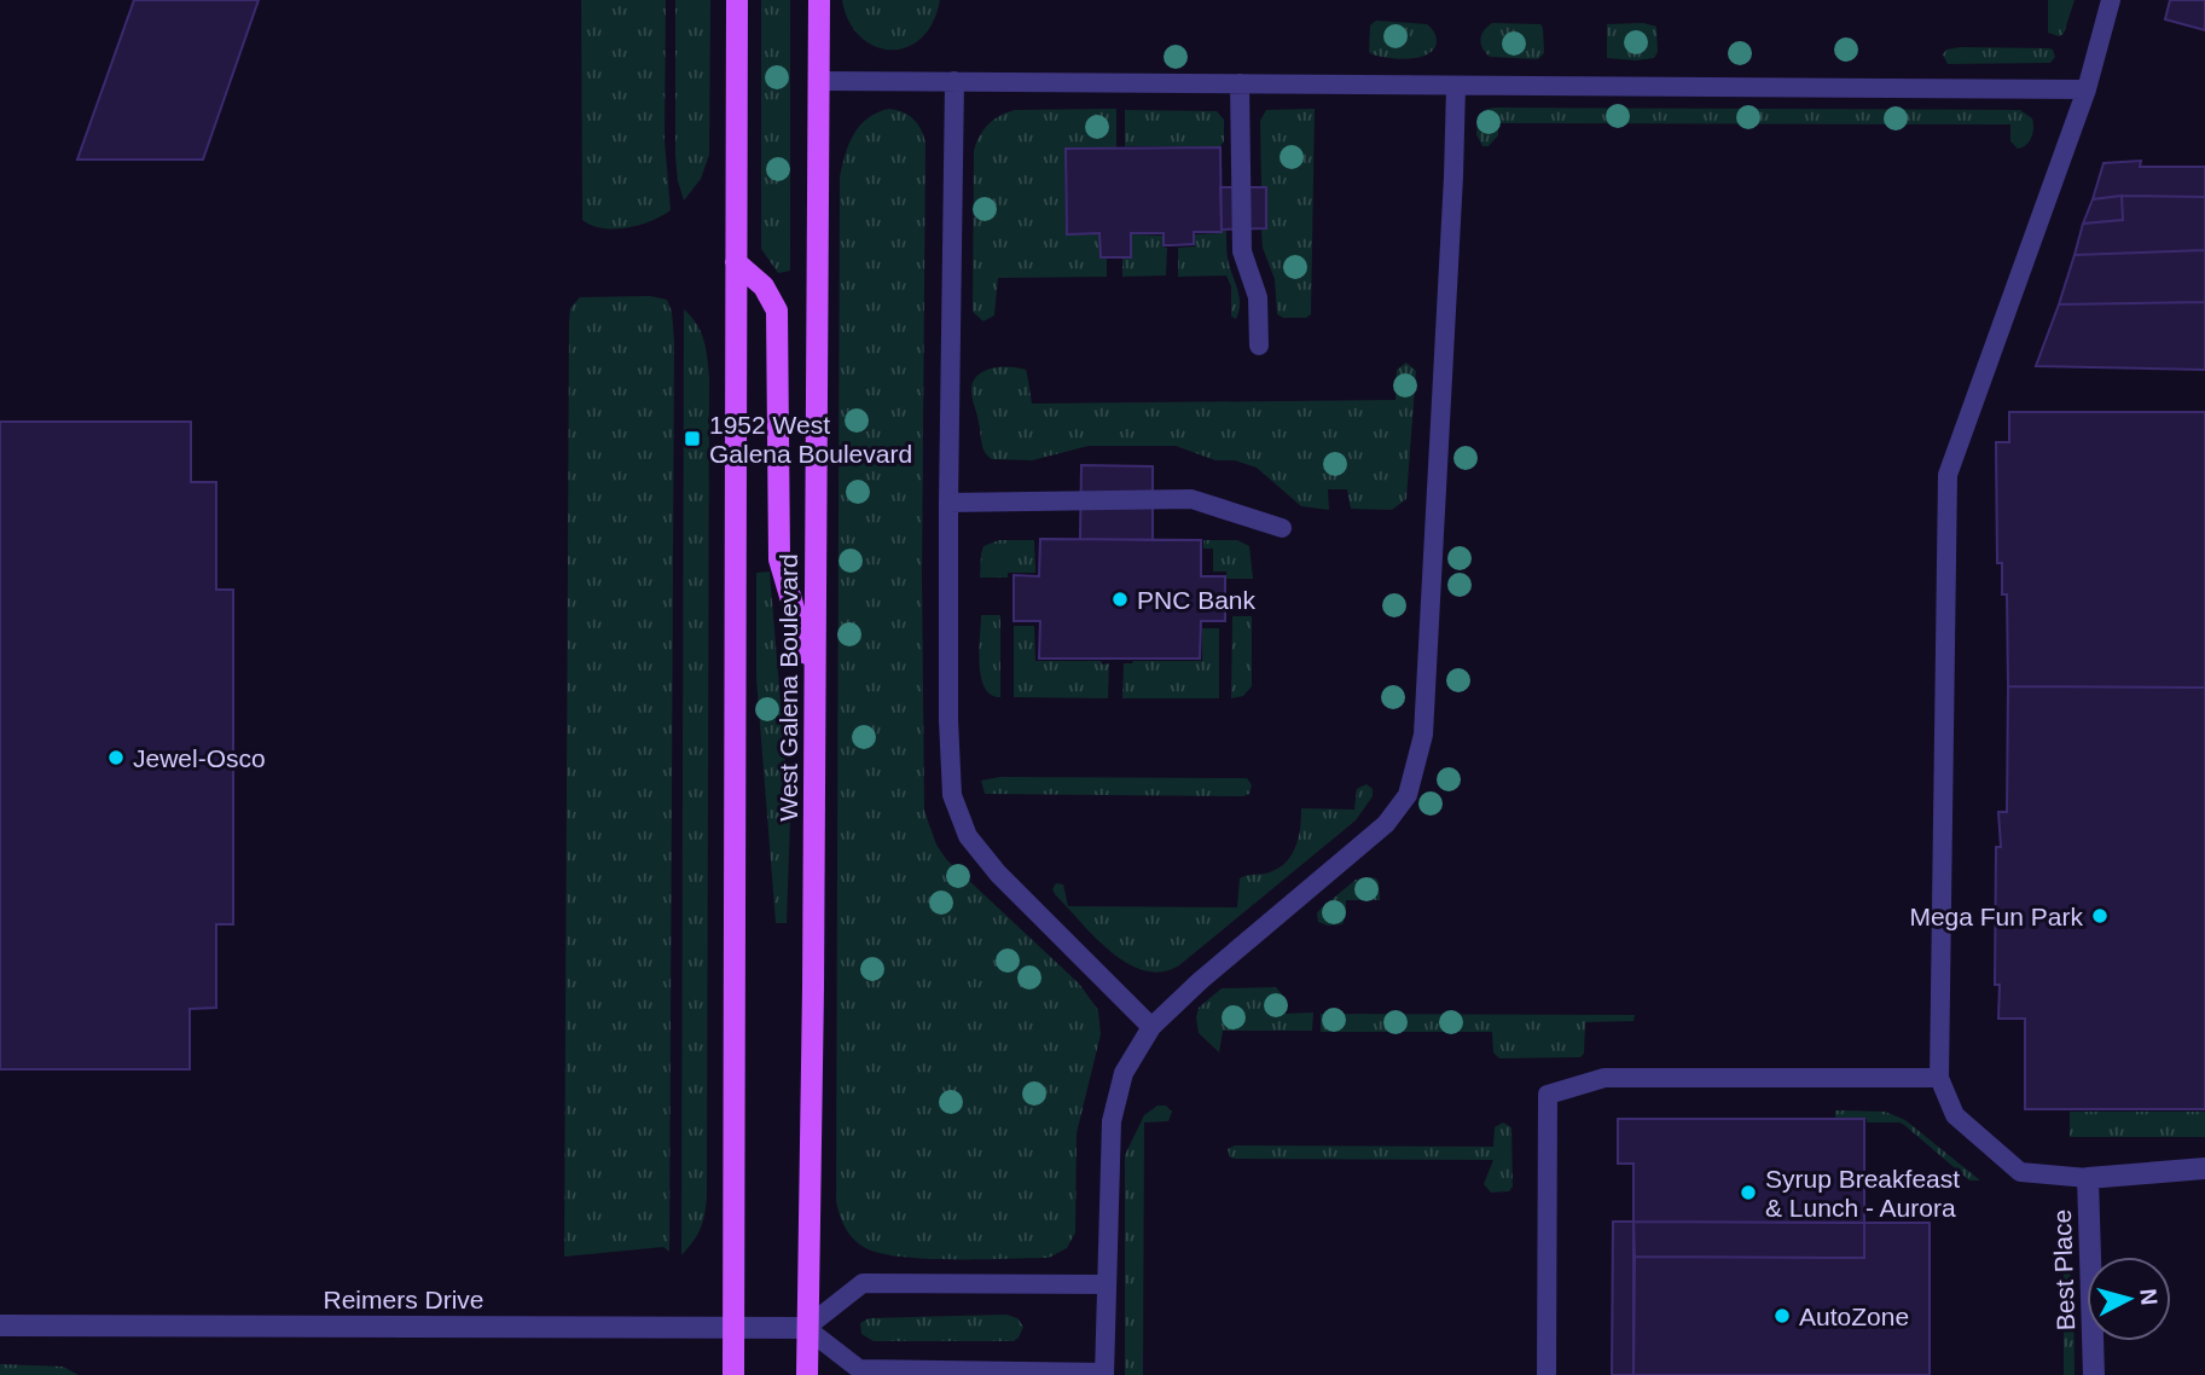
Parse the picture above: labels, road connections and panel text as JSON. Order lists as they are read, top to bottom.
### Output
{
  "streets": {
    "main road": ["West Galena Boulevard"],
    "street": ["Best Place", "Reimers Drive"]
  },
  "crossings": [
    ["West Galena Boulevard", "Reimers Drive"]
  ],
  "places": {
    "transit": ["1952 West Galena Boulevard"],
    "other": [
      "PNC Bank",
      "Jewel-Osco",
      "Mega Fun Park",
      "Syrup Breakfeast & Lunch - Aurora",
      "AutoZone"
    ]
  },
  "north": "right"
}
